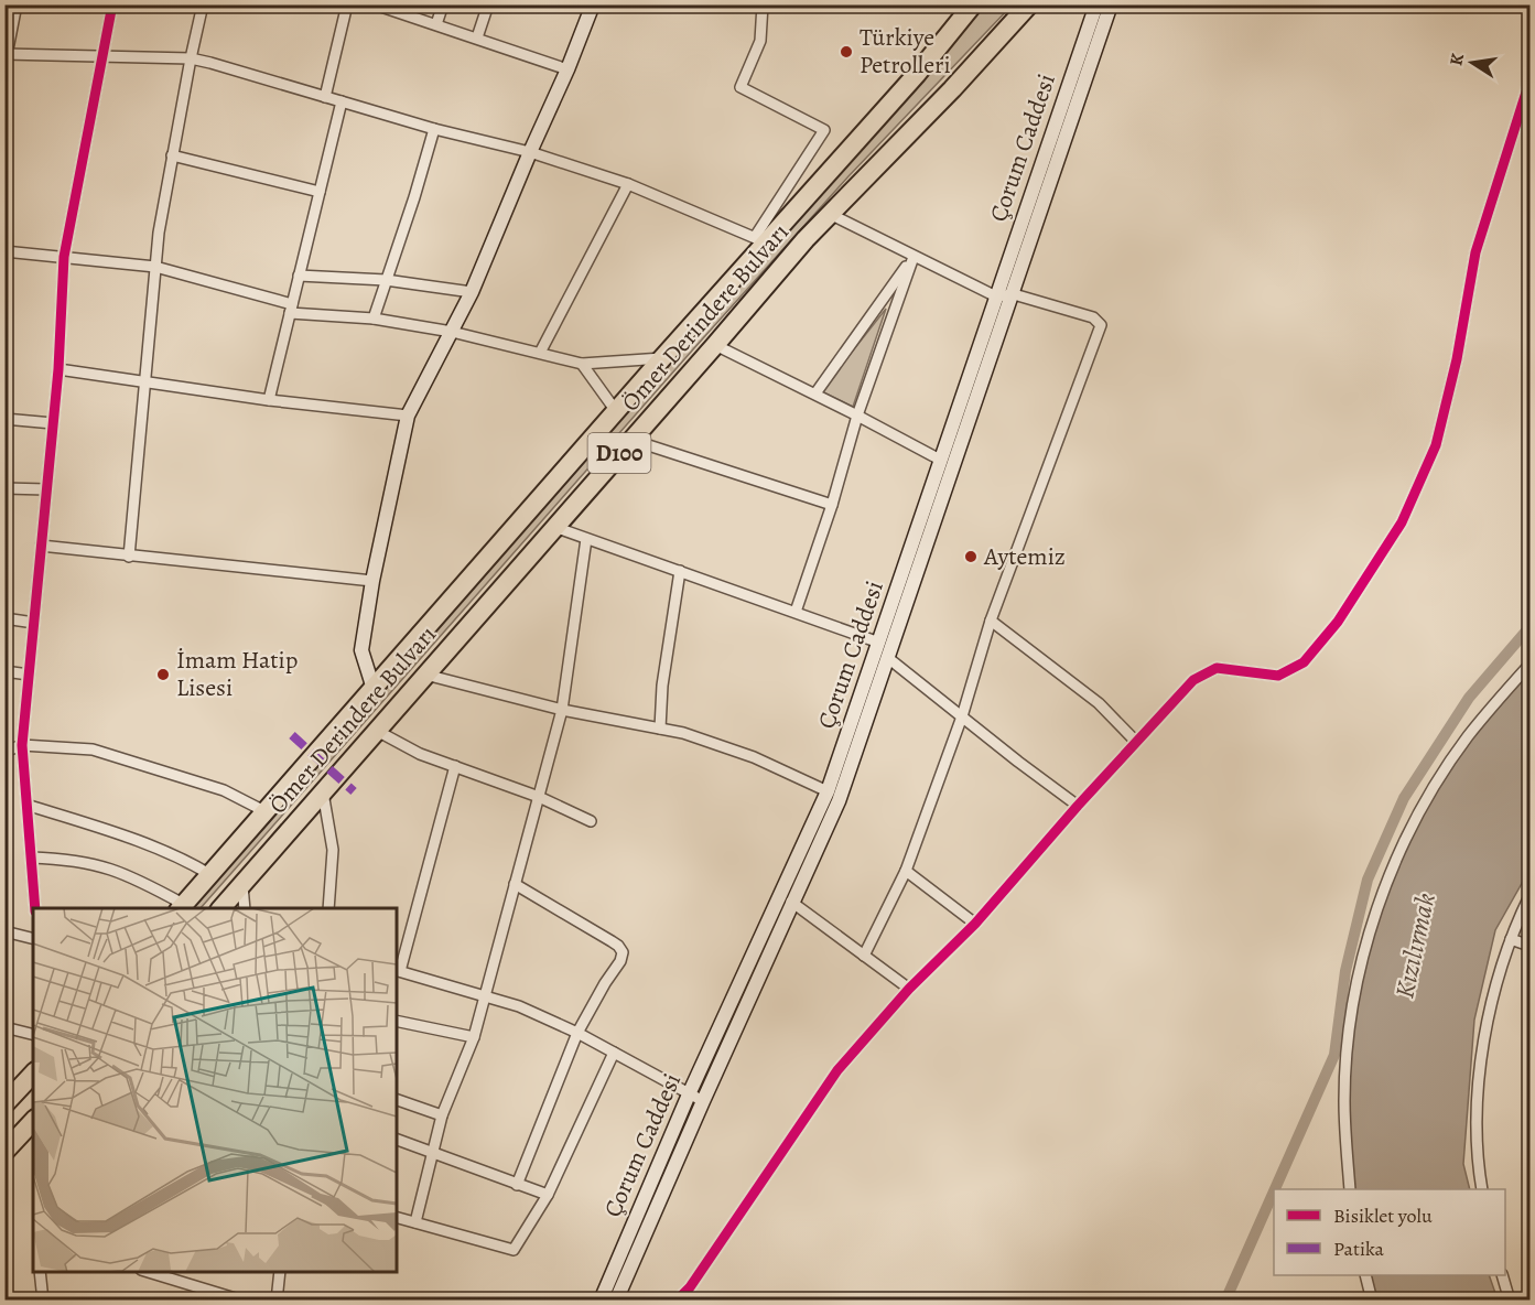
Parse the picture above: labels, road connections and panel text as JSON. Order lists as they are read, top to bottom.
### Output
{
  "streets": {
    "highway": ["Ömer Derindere Bulvarı", "D100"],
    "main road": ["Çorum Caddesi"]
  },
  "water": ["Kızılırmak"],
  "places": ["Türkiye Petrolleri", "Aytemiz", "İmam Hatip Lisesi"],
  "legend": ["Bisiklet yolu", "Patika"],
  "north": "left"
}
